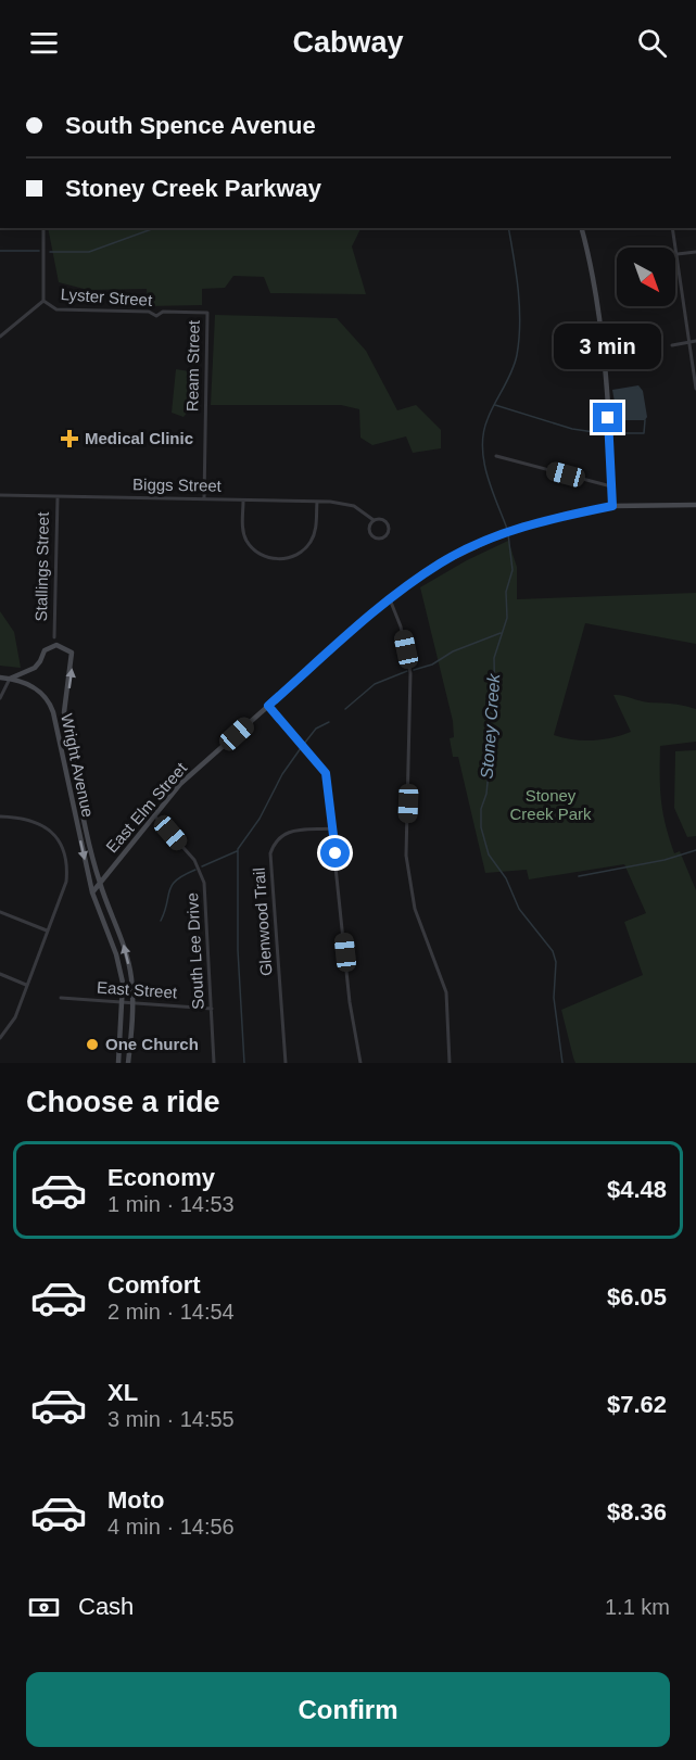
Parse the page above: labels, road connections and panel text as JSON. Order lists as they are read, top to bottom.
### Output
{
  "streets": {
    "street": [
      "Lyster Street",
      "Ream Street",
      "Biggs Street",
      "Stallings Street",
      "Wright Avenue",
      "East Elm Street",
      "Glenwood Trail",
      "South Lee Drive",
      "East Street"
    ]
  },
  "crossings": [
    ["Lyster Street", "Ream Street"],
    ["Ream Street", "Biggs Street"],
    ["Biggs Street", "Stallings Street"],
    ["Wright Avenue", "East Elm Street"],
    ["Wright Avenue", "East Street"],
    ["East Elm Street", "South Lee Drive"],
    ["South Lee Drive", "East Street"]
  ],
  "water": ["Stoney Creek"],
  "parks": ["Stoney Creek Park"],
  "places": {
    "health": ["Medical Clinic"],
    "other": ["One Church"]
  },
  "north": "bottom right",
  "page": {
    "header": "Cabway",
    "banner": ["South Spence Avenue", "Stoney Creek Parkway"],
    "bubble": "3 min",
    "heading": "Choose a ride",
    "list": [
      {
        "name": "Economy",
        "note": "1 min · 14:53",
        "value": "$4.48"
      },
      {
        "name": "Comfort",
        "note": "2 min · 14:54",
        "value": "$6.05"
      },
      {
        "name": "XL",
        "note": "3 min · 14:55",
        "value": "$7.62"
      },
      {
        "name": "Moto",
        "note": "4 min · 14:56",
        "value": "$8.36"
      }
    ],
    "pay": ["Cash", "1.1 km"],
    "buttons": "Confirm"
  }
}
